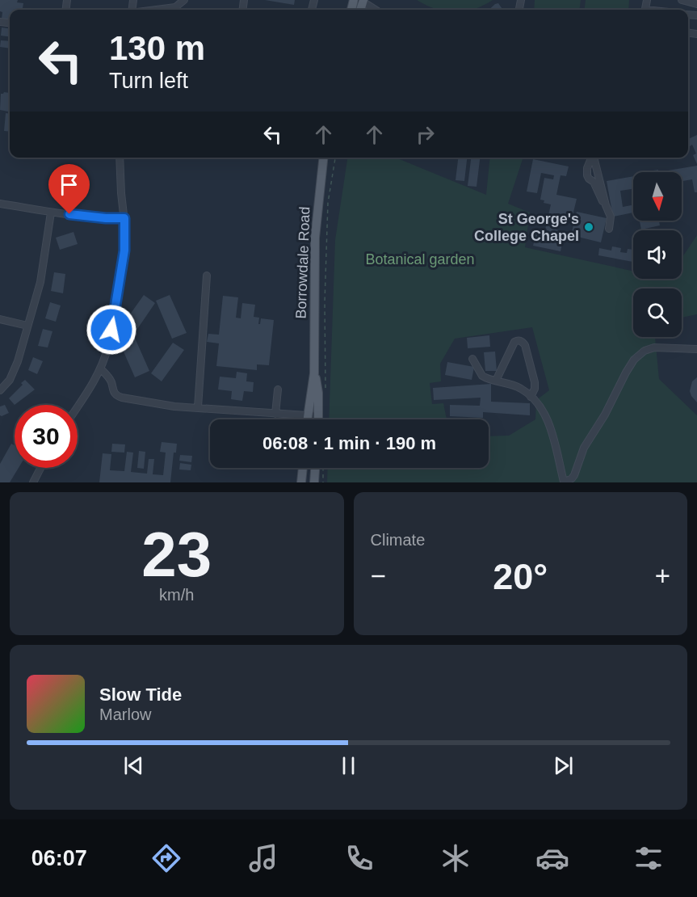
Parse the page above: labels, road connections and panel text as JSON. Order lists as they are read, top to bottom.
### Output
{
  "streets": {
    "main road": ["Borrowdale Road"]
  },
  "parks": ["Botanical garden"],
  "places": ["St George's College Chapel"],
  "north": "bottom",
  "page": {
    "turn": ["130 m", "Turn left"],
    "limit": "30",
    "trip": "06:08 · 1 min · 190 m",
    "tile": [
      ["23", "km/h"],
      "Climate"
    ],
    "heat": ["−", "20°", "+"],
    "song": ["Slow Tide", "Marlow"],
    "tabs": "06:07"
  }
}
